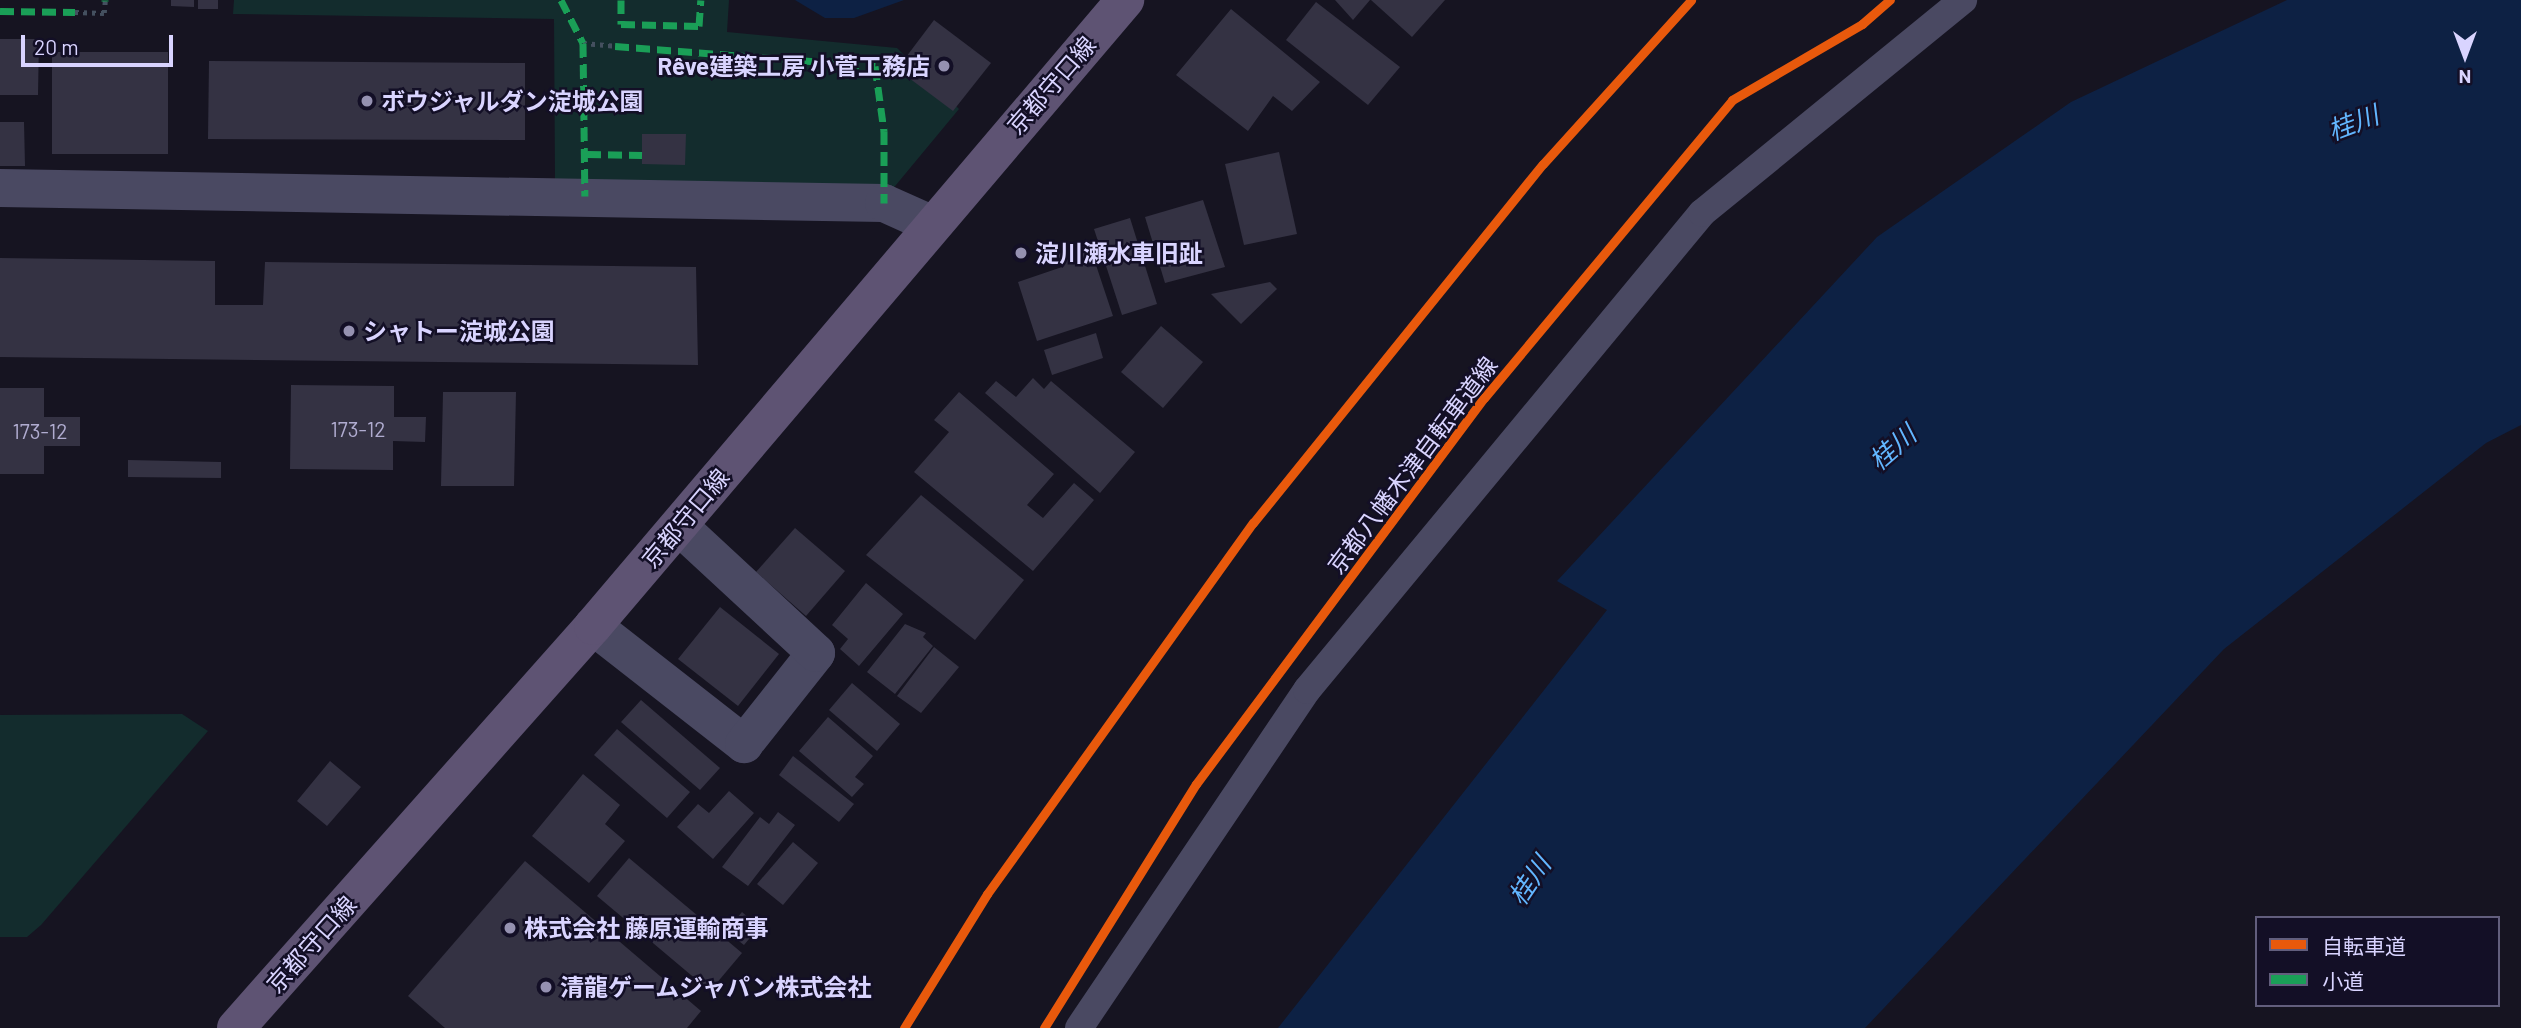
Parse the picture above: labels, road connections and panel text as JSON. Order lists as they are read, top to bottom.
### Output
{
  "streets": {
    "main road": ["京都守口線"],
    "cycle path": ["京都八幡木津自転車道線"]
  },
  "water": ["桂川"],
  "places": [
    "Rêve建築工房 小菅工務店",
    "ボウジャルダン淀城公園",
    "淀川瀬水車旧趾",
    "シャトー淀城公園",
    "株式会社 藤原運輸商事",
    "清龍ゲームジャパン株式会社"
  ],
  "house_numbers": ["173-12", "173-12"],
  "legend": ["自転車道", "小道"],
  "scale_bar": "20 m",
  "north": "bottom"
}
